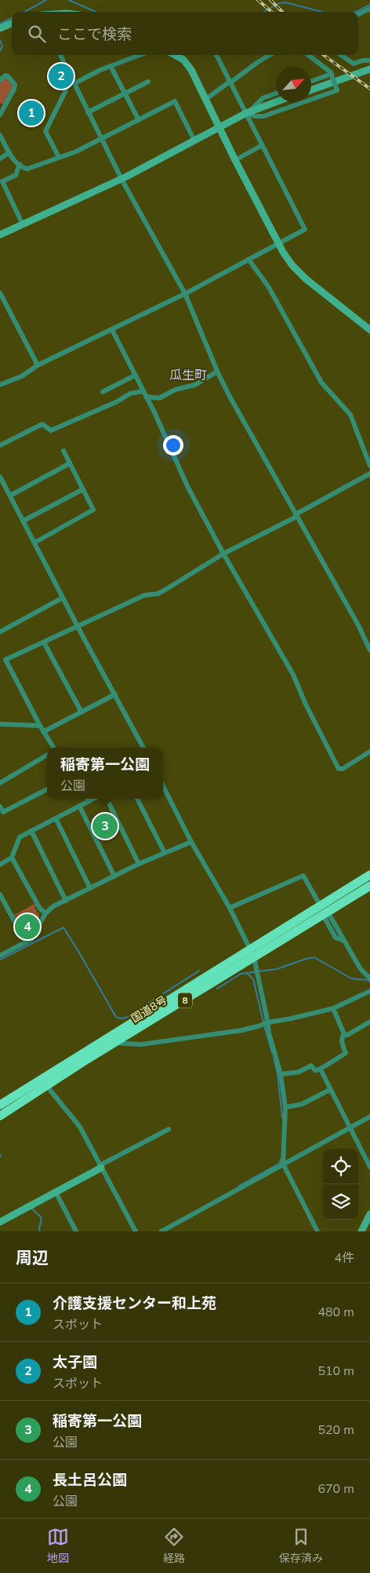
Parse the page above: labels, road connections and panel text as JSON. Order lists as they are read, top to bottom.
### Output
{
  "streets": {
    "highway": ["8", "国道8号"]
  },
  "districts": ["瓜生町"],
  "north": "top right",
  "page": {
    "search": "ここで検索",
    "pins": [
      "2",
      "1",
      "3",
      "4"
    ],
    "popup": ["稲寄第一公園", "公園"],
    "heading": ["周辺", "4件"],
    "list": [
      {
        "mark": "1",
        "name": "介護支援センター和上苑",
        "note": "スポット",
        "value": "480 m"
      },
      {
        "mark": "2",
        "name": "太子園",
        "note": "スポット",
        "value": "510 m"
      },
      {
        "mark": "3",
        "name": "稲寄第一公園",
        "note": "公園",
        "value": "520 m"
      },
      {
        "mark": "4",
        "name": "長土呂公園",
        "note": "公園",
        "value": "670 m"
      }
    ],
    "nav": ["地図", "経路", "保存済み"]
  }
}
